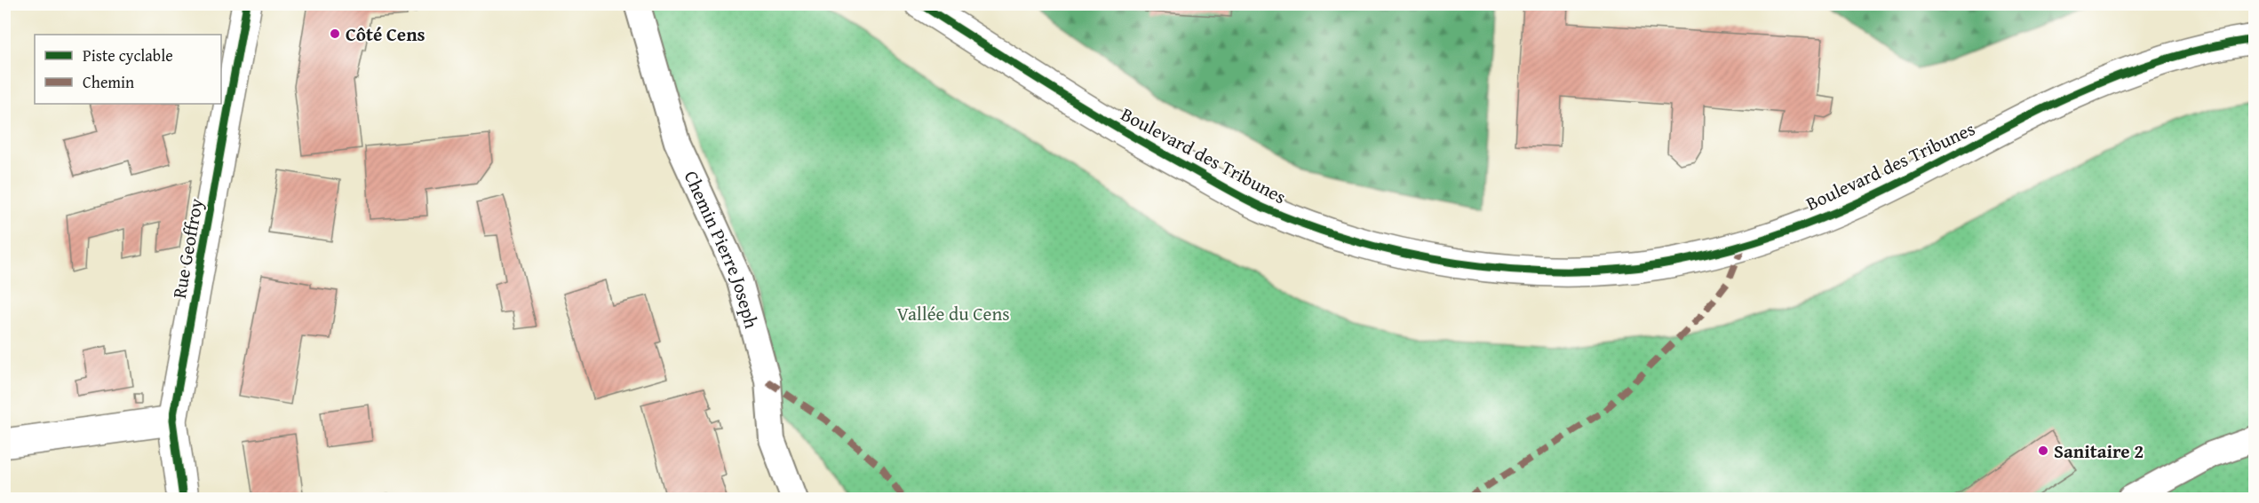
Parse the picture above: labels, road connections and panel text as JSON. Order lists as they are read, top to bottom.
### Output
{
  "streets": {
    "street": ["Boulevard des Tribunes", "Rue Geoffroy"],
    "lane": ["Chemin Pierre Joseph"]
  },
  "parks": ["Vallée du Cens"],
  "places": ["Côté Cens", "Sanitaire 2"],
  "legend": ["Piste cyclable", "Chemin"]
}
